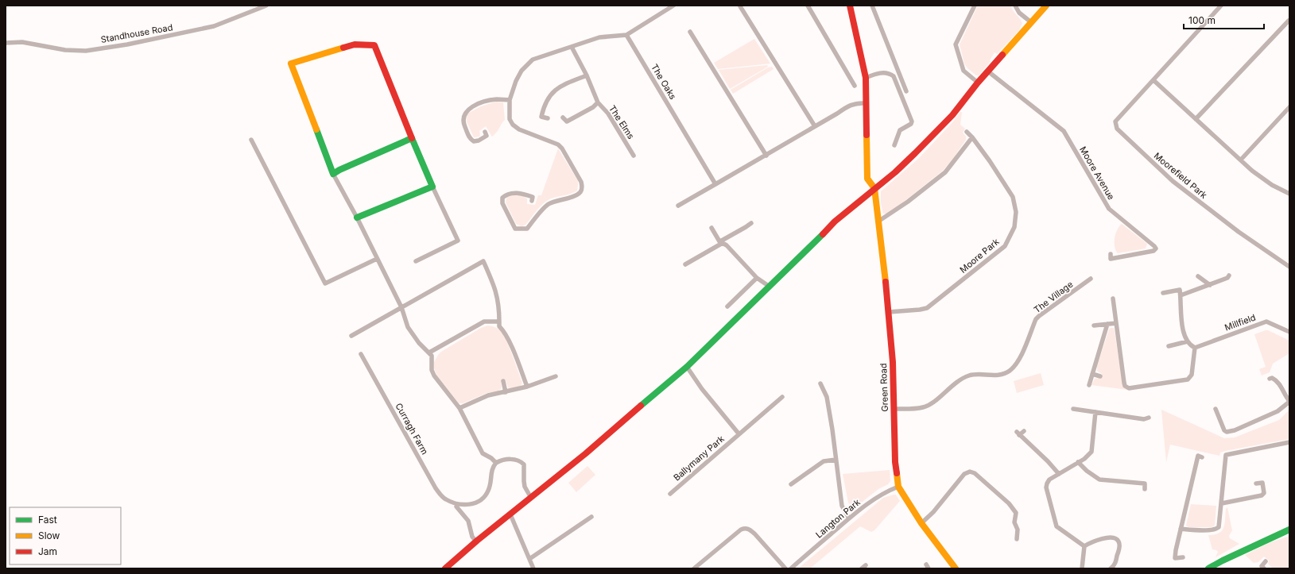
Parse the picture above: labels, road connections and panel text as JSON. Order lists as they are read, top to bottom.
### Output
{
  "streets": {
    "street": [
      "Standhouse Road",
      "The Oaks",
      "The Elms",
      "Moore Avenue",
      "Moorefield Park",
      "Moore Park",
      "The Village",
      "Millfield",
      "Green Road",
      "Curragh Farm",
      "Ballymany Park",
      "Langton Park"
    ]
  },
  "crossings": [
    ["Moore Park", "Green Road"],
    ["The Village", "Green Road"],
    ["Green Road", "Langton Park"]
  ],
  "legend": ["Fast", "Slow", "Jam"],
  "scale_bar": "100 m"
}
